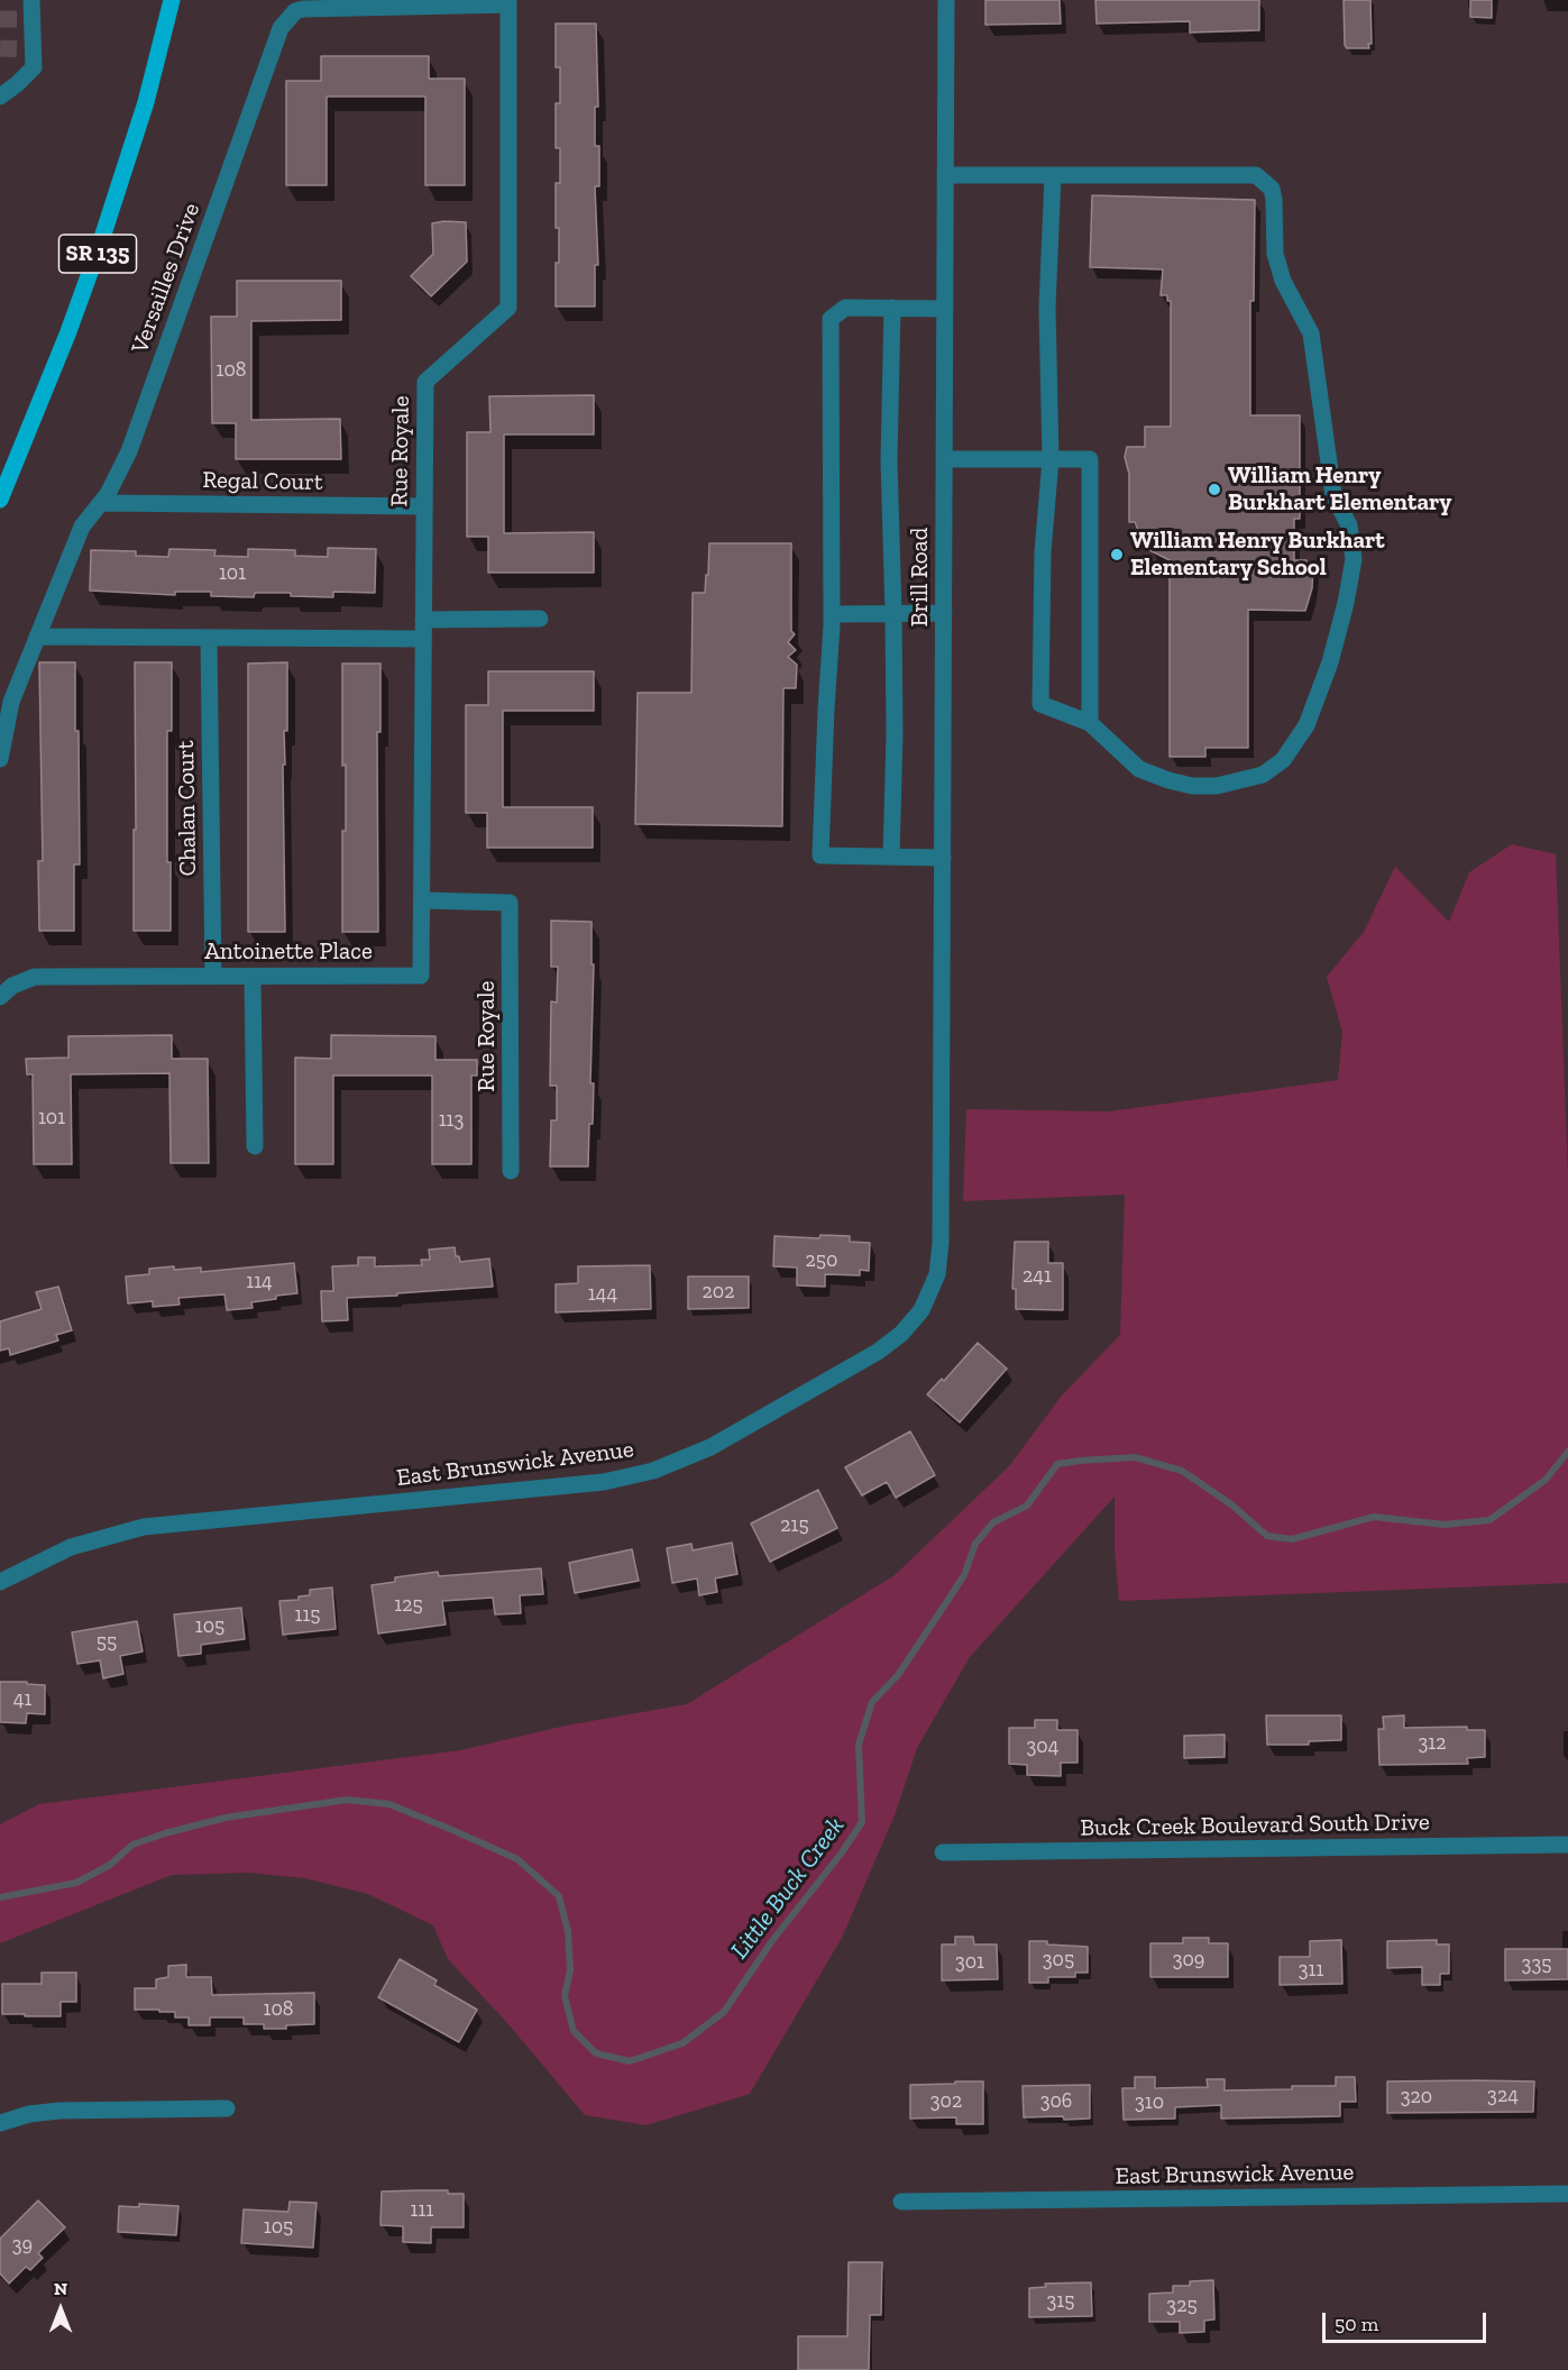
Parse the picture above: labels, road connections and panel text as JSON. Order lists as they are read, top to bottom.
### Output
{
  "streets": {
    "main road": ["SR 135"],
    "street": [
      "Versailles Drive",
      "Rue Royale",
      "Regal Court",
      "Brill Road",
      "Chalan Court",
      "Antoinette Place",
      "East Brunswick Avenue",
      "Buck Creek Boulevard South Drive"
    ]
  },
  "crossings": [
    ["Versailles Drive", "Rue Royale"],
    ["Versailles Drive", "Regal Court"],
    ["Rue Royale", "Regal Court"],
    ["Rue Royale", "Antoinette Place"],
    ["Brill Road", "East Brunswick Avenue"],
    ["Chalan Court", "Antoinette Place"]
  ],
  "water": ["Little Buck Creek"],
  "places": ["William Henry Burkhart Elementary", "William Henry Burkhart Elementary School"],
  "house_numbers": [
    "108",
    "101",
    "101",
    "113",
    "250",
    "241",
    "114",
    "202",
    "144",
    "215",
    "125",
    "115",
    "105",
    "55",
    "41",
    "312",
    "304",
    "305",
    "309",
    "301",
    "335",
    "311",
    "108",
    "324",
    "320",
    "302",
    "306",
    "310",
    "111",
    "105",
    "39",
    "315",
    "325"
  ],
  "scale_bar": "50 m",
  "north": "top"
}
